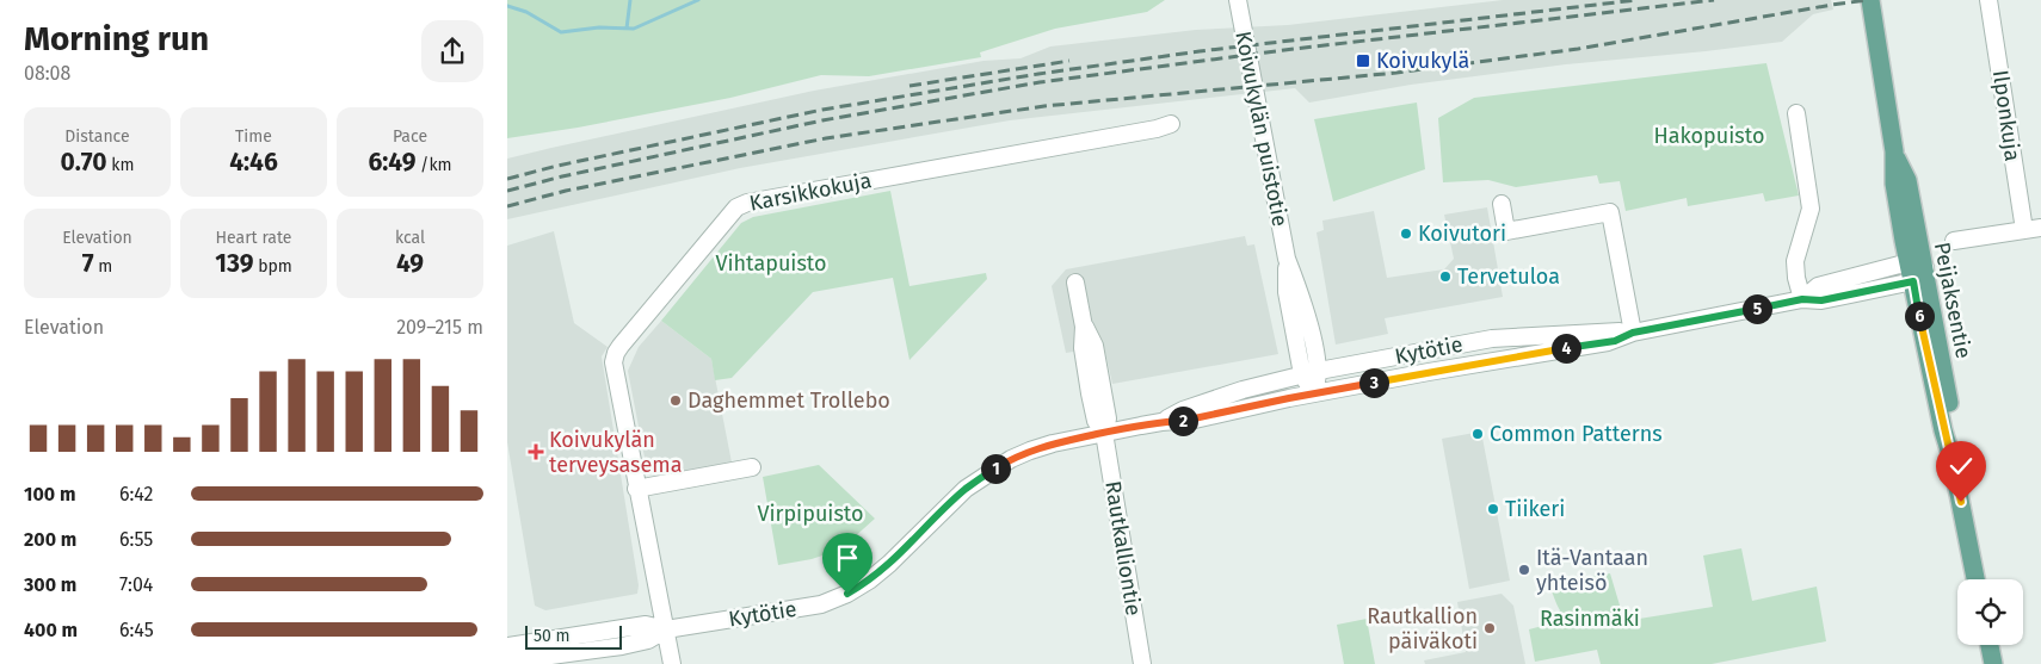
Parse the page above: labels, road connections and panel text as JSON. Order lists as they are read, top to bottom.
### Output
{
  "streets": {
    "main road": ["Peijaksentie"],
    "street": [
      "Ilponkuja",
      "Koivukylän puistotie",
      "Karsikkokuja",
      "Kytötie",
      "Rautkalliontie"
    ]
  },
  "crossings": [
    ["Koivukylän puistotie", "Kytötie"],
    ["Karsikkokuja", "Kytötie"],
    ["Peijaksentie", "Kytötie"],
    ["Kytötie", "Rautkalliontie"]
  ],
  "parks": [
    "Hakopuisto",
    "Vihtapuisto",
    "Virpipuisto",
    "Rasinmäki"
  ],
  "places": {
    "transit": ["Koivukylä"],
    "other": [
      "Koivutori",
      "Tervetuloa",
      "Daghemmet Trollebo",
      "Common Patterns",
      "Tiikeri",
      "Itä-Vantaan yhteisö",
      "Rautkallion päiväkoti"
    ],
    "health": ["Koivukylän terveysasema"]
  },
  "scale_bar": "50 m",
  "page": {
    "heading": ["Morning run", "08:08"],
    "stats": [
      ["Distance", "0.70 km"],
      ["Time", "4:46"],
      ["Pace", "6:49 /km"],
      ["Elevation", "7 m"],
      ["Heart rate", "139 bpm"],
      ["kcal", "49"]
    ],
    "pins": [
      "5",
      "6",
      "4",
      "3",
      "2",
      "1"
    ],
    "chart": ["Elevation", "209–215 m"],
    "list": [
      {
        "name": "100 m",
        "note": "6:42"
      },
      {
        "name": "200 m",
        "note": "6:55"
      },
      {
        "name": "300 m",
        "note": "7:04"
      },
      {
        "name": "400 m",
        "note": "6:45"
      }
    ],
    "scale": "50 m"
  }
}
